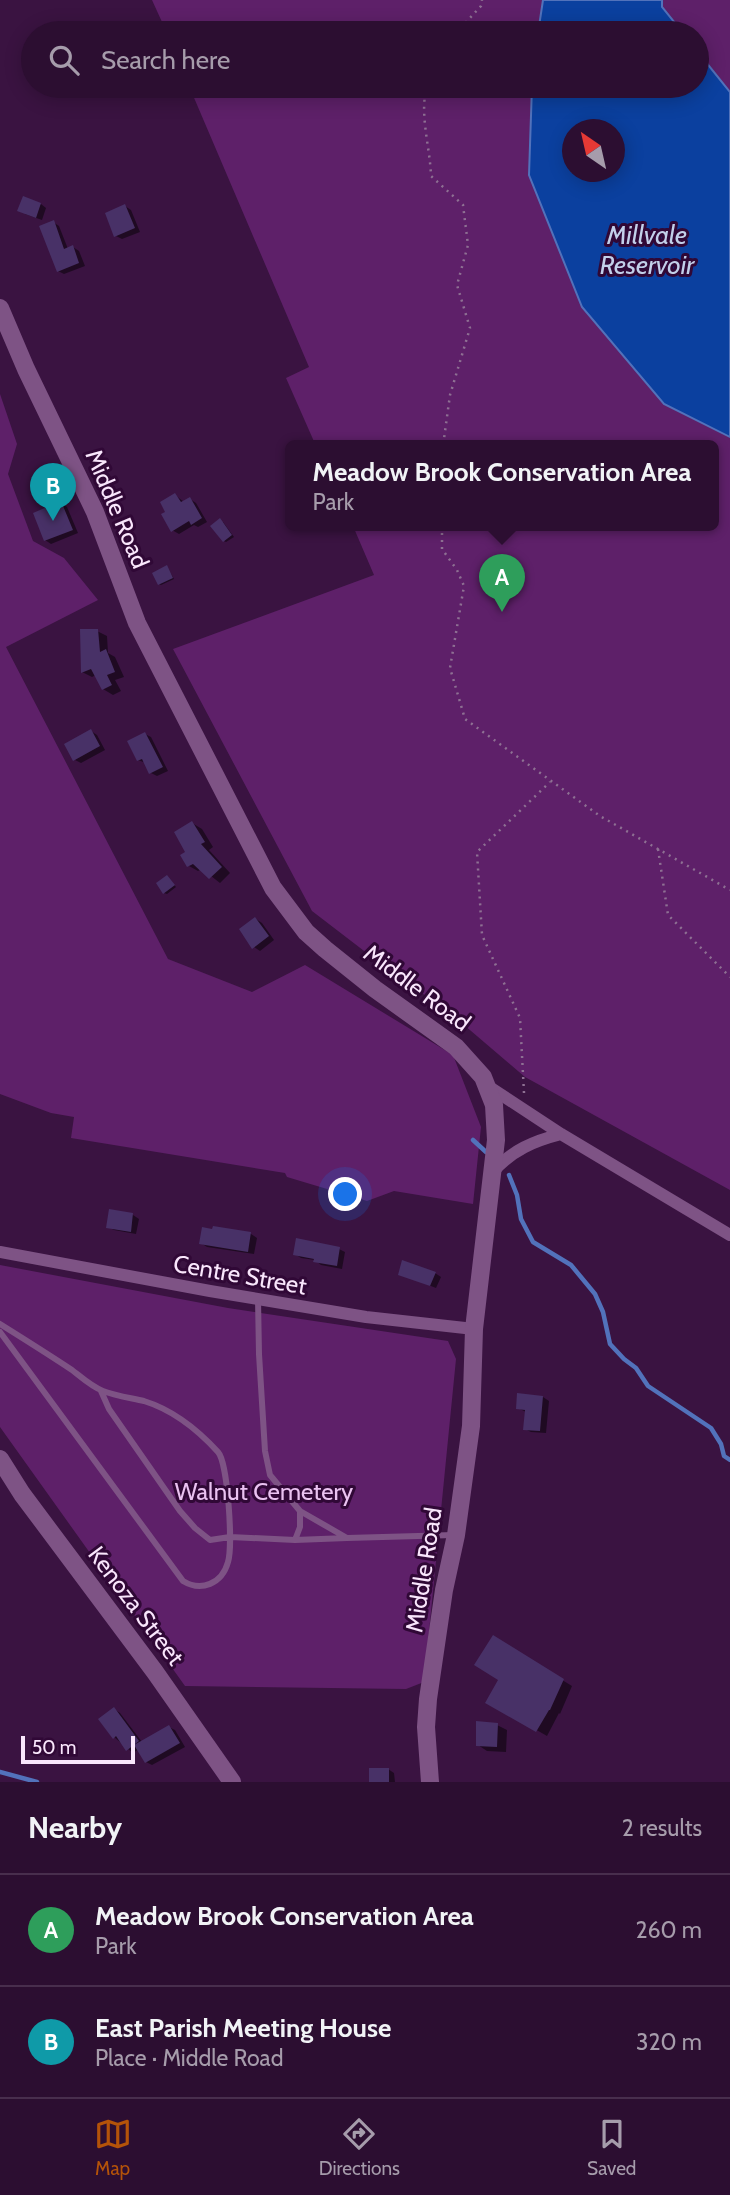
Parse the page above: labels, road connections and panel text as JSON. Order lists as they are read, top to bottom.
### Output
{
  "streets": {
    "street": ["Middle Road", "Centre Street", "Kenoza Street"]
  },
  "crossings": [
    ["Middle Road", "Centre Street"]
  ],
  "water": ["Millvale Reservoir"],
  "parks": ["Walnut Cemetery"],
  "scale_bar": "50 m",
  "north": "top left",
  "page": {
    "search": "Search here",
    "popup": ["Meadow Brook Conservation Area", "Park"],
    "pins": ["B", "A"],
    "scale": "50 m",
    "heading": ["Nearby", "2 results"],
    "list": [
      {
        "mark": "A",
        "name": "Meadow Brook Conservation Area",
        "note": "Park",
        "value": "260 m"
      },
      {
        "mark": "B",
        "name": "East Parish Meeting House",
        "note": "Place · Middle Road",
        "value": "320 m"
      }
    ],
    "nav": ["Map", "Directions", "Saved"]
  }
}
